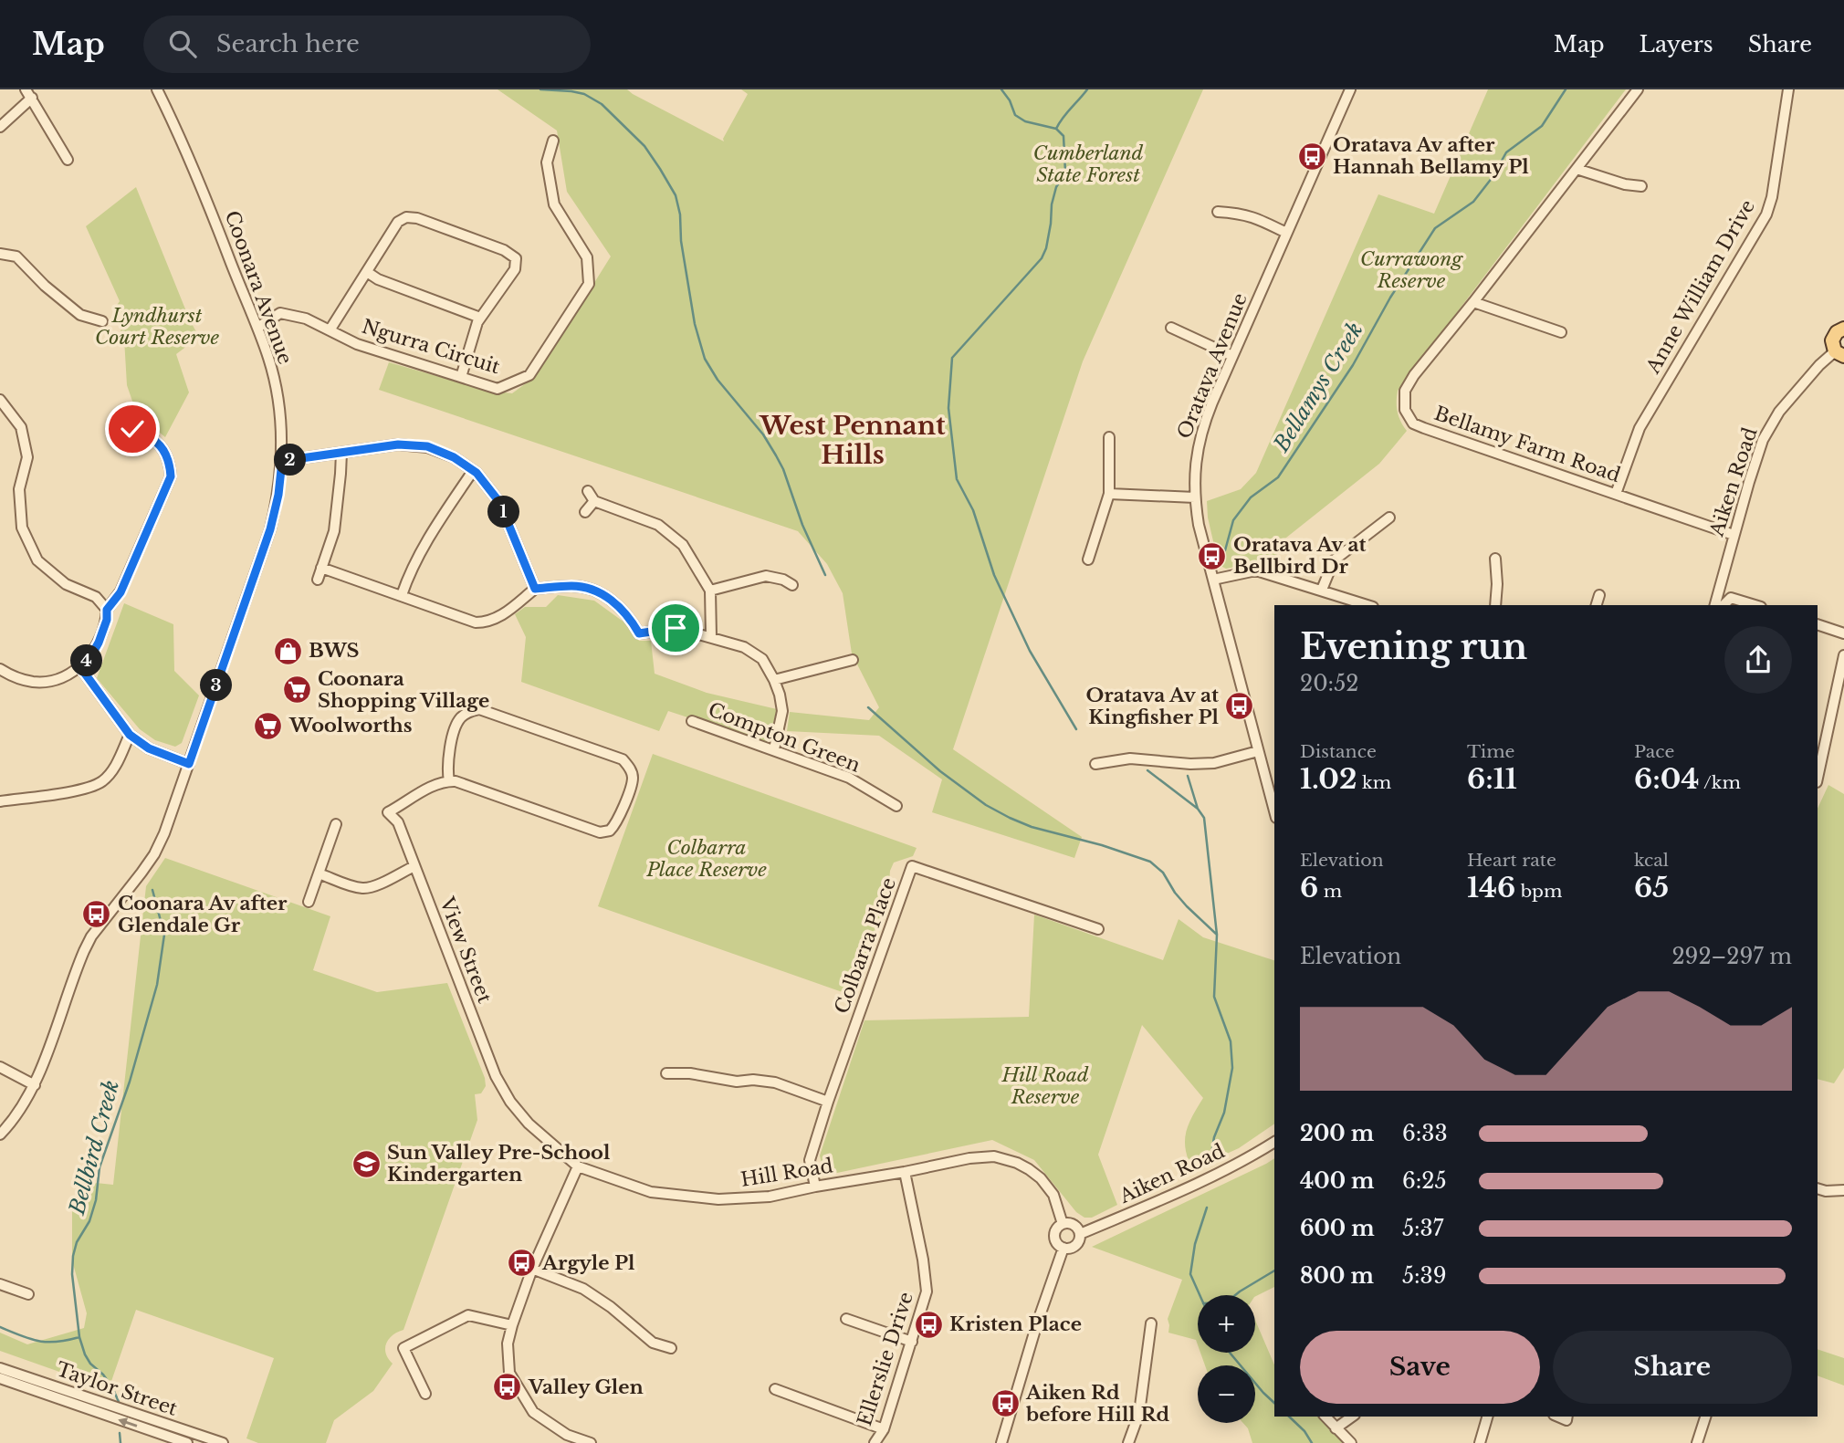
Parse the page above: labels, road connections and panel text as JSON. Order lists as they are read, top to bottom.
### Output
{
  "streets": {
    "street": [
      "Anne William Drive",
      "Coonara Avenue",
      "Ngurra Circuit",
      "Oratava Avenue",
      "Bellamy Farm Road",
      "Aiken Road",
      "Compton Green",
      "Colbarra Place",
      "View Street",
      "Hill Road",
      "Ellerslie Drive",
      "Taylor Street"
    ]
  },
  "crossings": [
    ["Anne William Drive", "Bellamy Farm Road"],
    ["Coonara Avenue", "Ngurra Circuit"],
    ["Bellamy Farm Road", "Aiken Road"],
    ["Aiken Road", "Hill Road"],
    ["Colbarra Place", "Hill Road"],
    ["View Street", "Hill Road"],
    ["Hill Road", "Ellerslie Drive"]
  ],
  "districts": ["West Pennant Hills"],
  "water": ["Bellamys Creek", "Bellbird Creek"],
  "parks": [
    "Cumberland State Forest",
    "Currawong Reserve",
    "Lyndhurst Court Reserve",
    "Colbarra Place Reserve",
    "Hill Road Reserve"
  ],
  "places": {
    "bus stop": [
      "Oratava Av after Hannah Bellamy Pl",
      "Oratava Av at Bellbird Dr",
      "Oratava Av at Kingfisher Pl",
      "Coonara Av after Glendale Gr",
      "Argyle Pl",
      "Kristen Place",
      "Valley Glen",
      "Aiken Rd before Hill Rd"
    ],
    "shop": ["BWS"],
    "supermarket": ["Coonara Shopping Village", "Woolworths"],
    "school or university": ["Sun Valley Pre-School Kindergarten"]
  },
  "page": {
    "header": "Map",
    "search": "Search here",
    "nav": ["Map", "Layers", "Share"],
    "pins": [
      "2",
      "1",
      "4",
      "3"
    ],
    "heading": ["Evening run", "20:52"],
    "stats": [
      ["Distance", "1.02 km"],
      ["Time", "6:11"],
      ["Pace", "6:04 /km"],
      ["Elevation", "6 m"],
      ["Heart rate", "146 bpm"],
      ["kcal", "65"]
    ],
    "chart": ["Elevation", "292–297 m"],
    "list": [
      {
        "name": "200 m",
        "note": "6:33"
      },
      {
        "name": "400 m",
        "note": "6:25"
      },
      {
        "name": "600 m",
        "note": "5:37"
      },
      {
        "name": "800 m",
        "note": "5:39"
      }
    ],
    "map_buttons": ["+", "−"],
    "buttons": ["Save", "Share"]
  }
}
